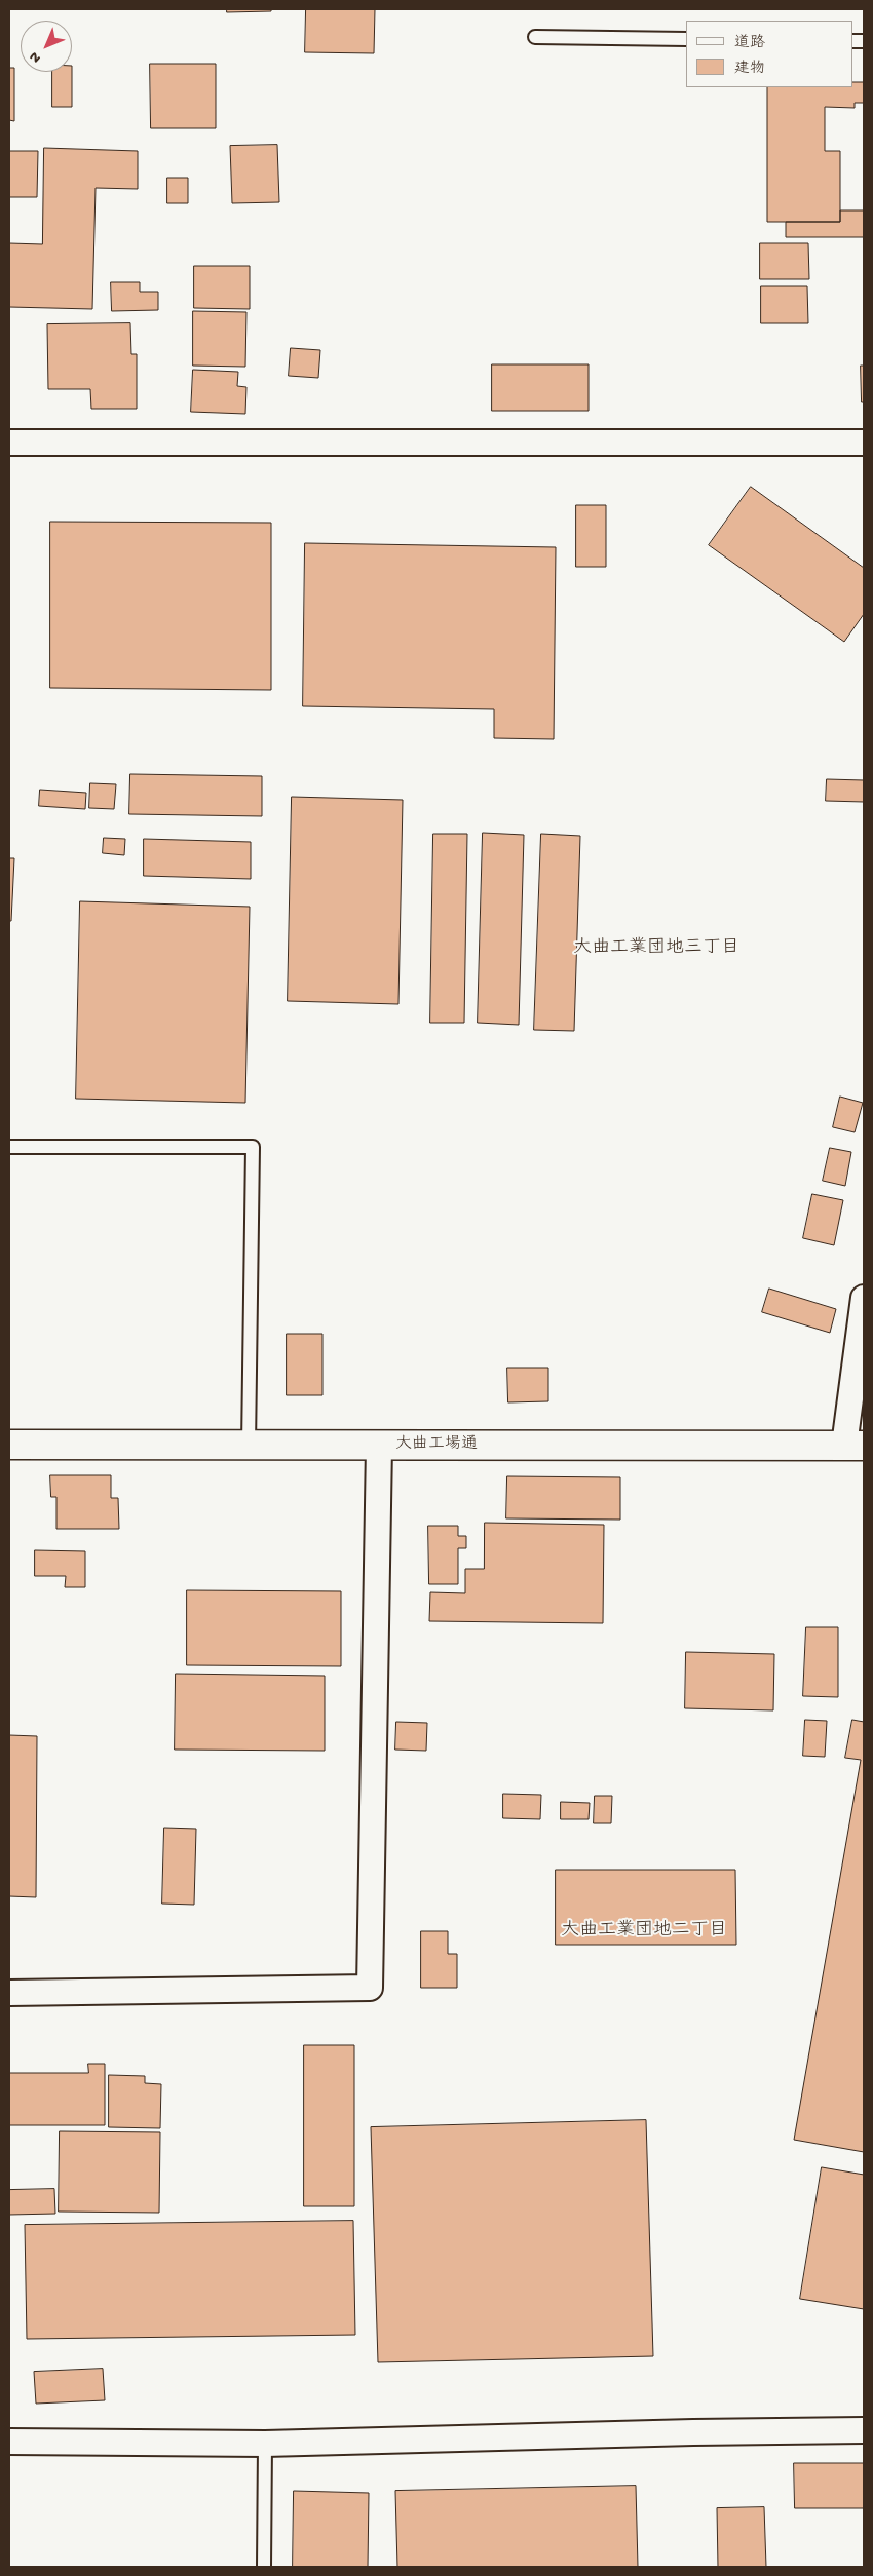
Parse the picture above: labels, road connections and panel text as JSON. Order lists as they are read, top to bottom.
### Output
{
  "streets": {
    "street": ["大曲工場通"]
  },
  "districts": ["大曲工業団地三丁目", "大曲工業団地二丁目"],
  "legend": ["道路", "建物"],
  "north": "bottom left"
}
